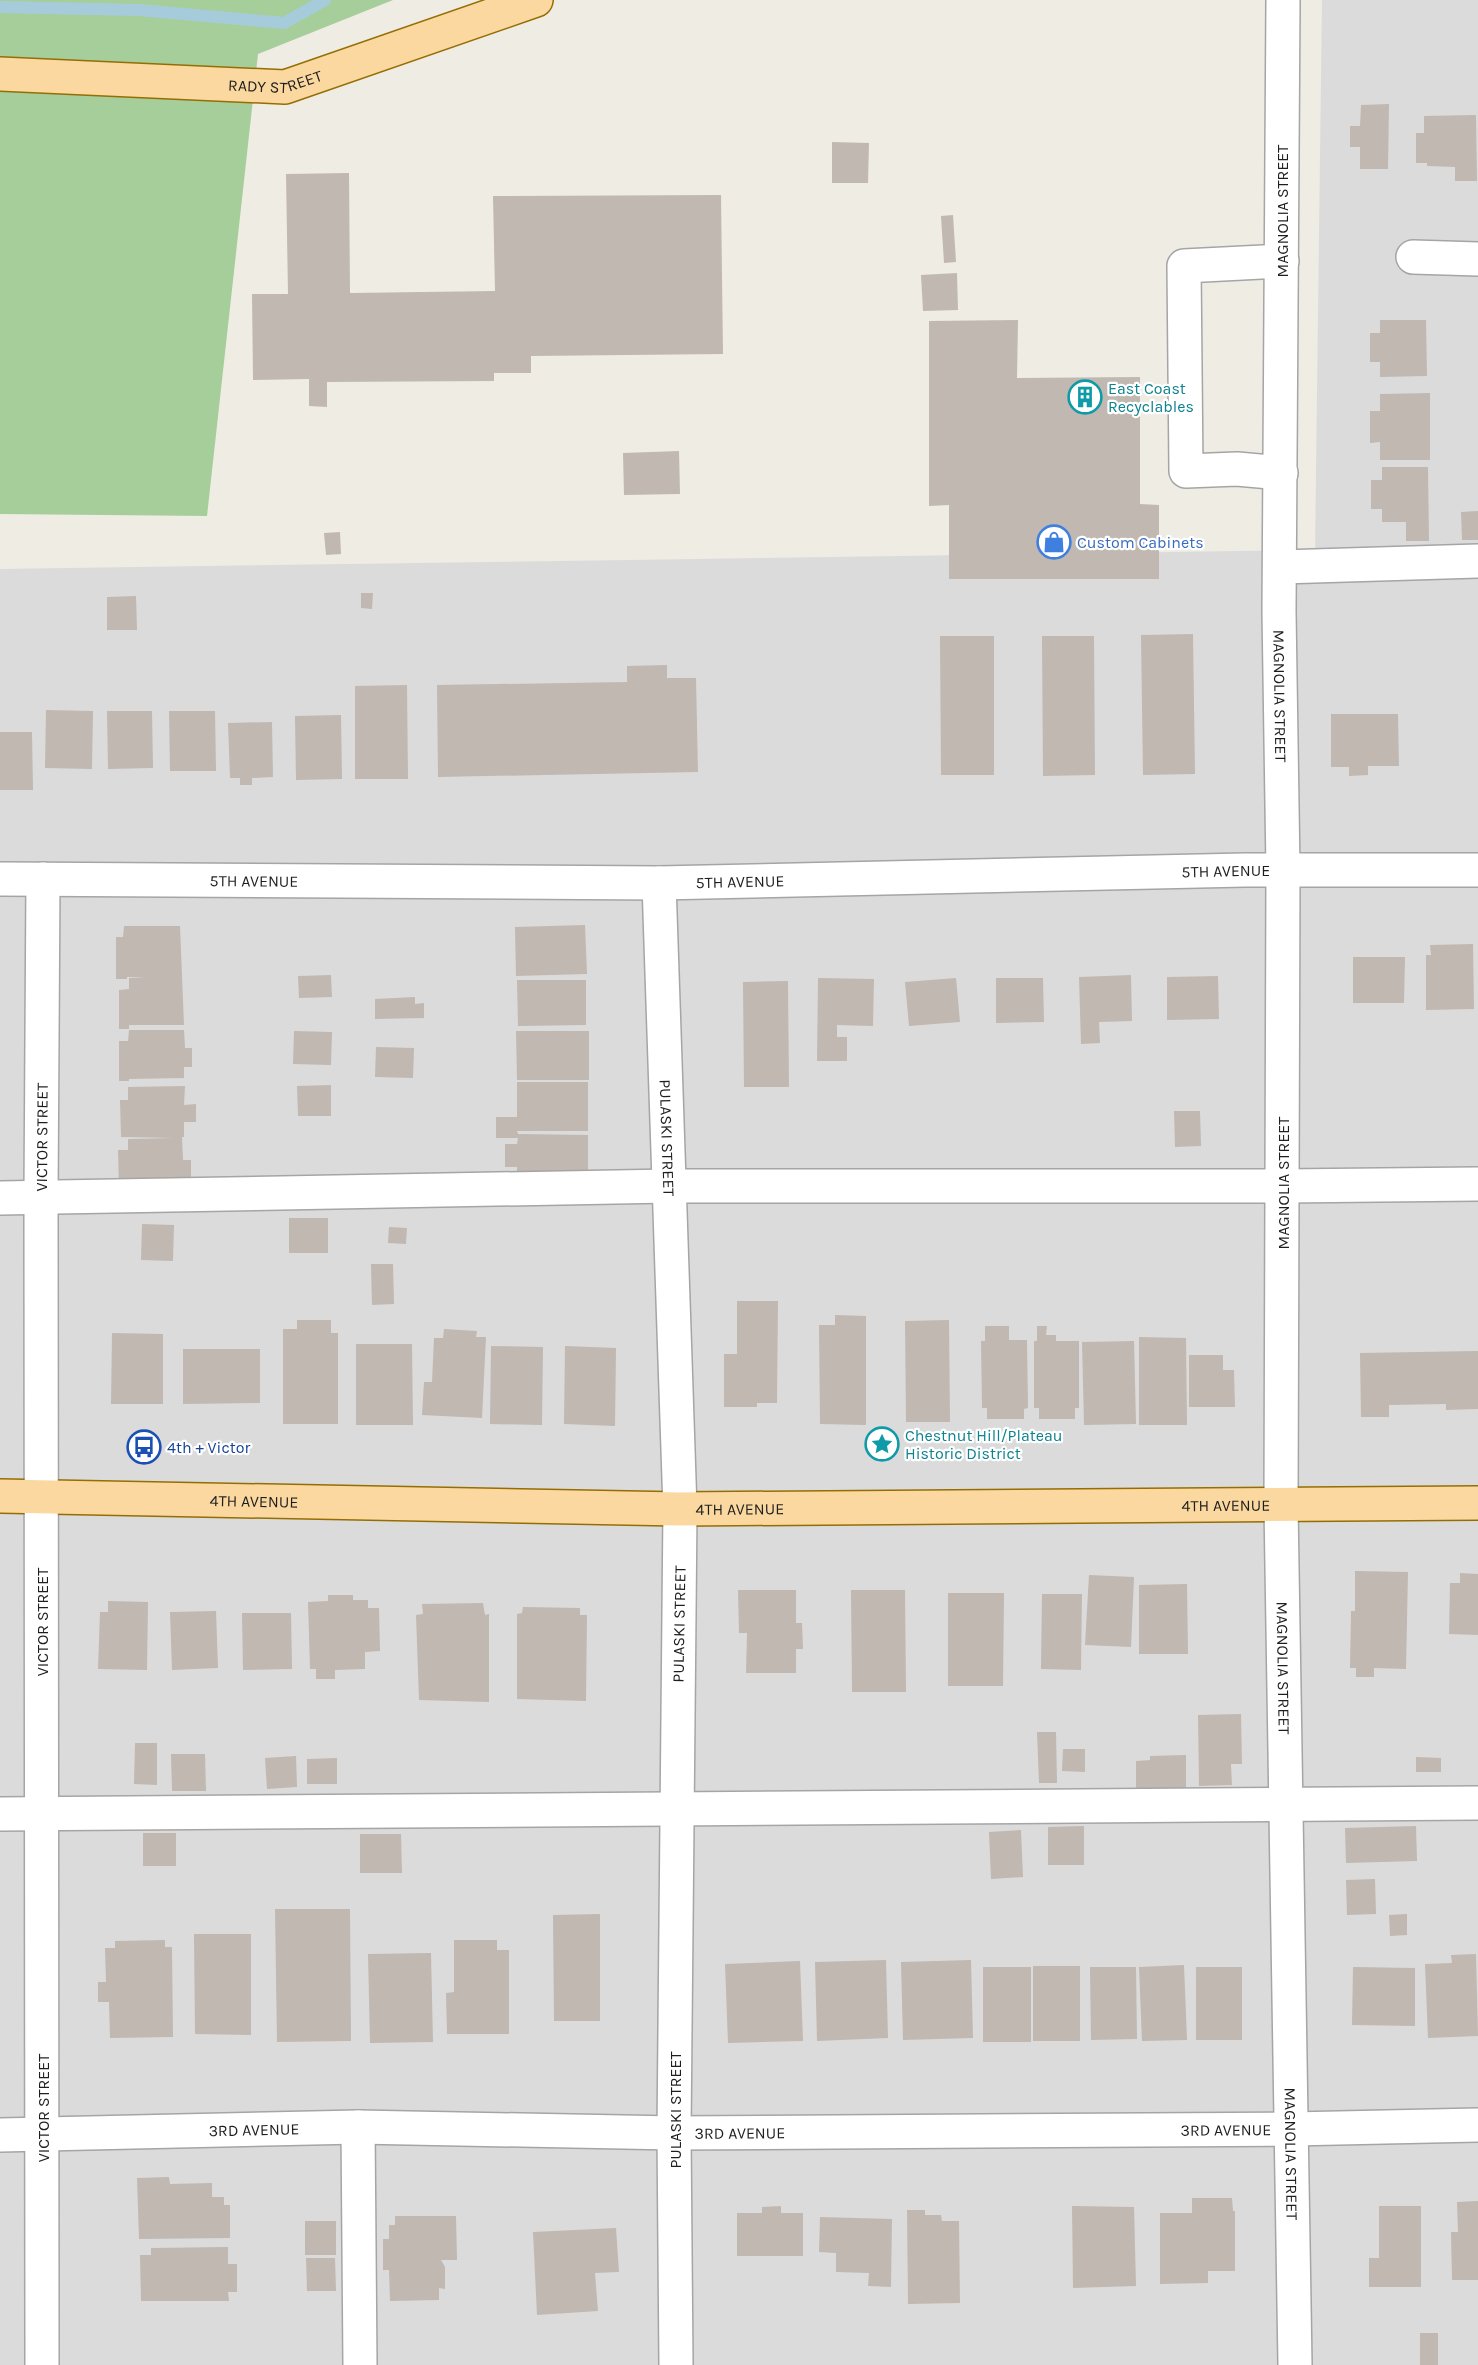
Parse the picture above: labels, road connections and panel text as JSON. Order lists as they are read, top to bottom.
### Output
{
  "streets": {
    "main road": ["RADY STREET", "4TH AVENUE"],
    "street": [
      "MAGNOLIA STREET",
      "5TH AVENUE",
      "VICTOR STREET",
      "PULASKI STREET",
      "3RD AVENUE"
    ]
  },
  "crossings": [
    ["MAGNOLIA STREET", "5TH AVENUE"],
    ["MAGNOLIA STREET", "4TH AVENUE"],
    ["MAGNOLIA STREET", "3RD AVENUE"],
    ["5TH AVENUE", "VICTOR STREET"],
    ["5TH AVENUE", "PULASKI STREET"],
    ["VICTOR STREET", "4TH AVENUE"],
    ["VICTOR STREET", "3RD AVENUE"],
    ["PULASKI STREET", "4TH AVENUE"],
    ["PULASKI STREET", "3RD AVENUE"]
  ],
  "places": {
    "building": ["East Coast Recyclables"],
    "shop": ["Custom Cabinets"],
    "place": ["Chestnut Hill/Plateau Historic District"],
    "bus stop": ["4th + Victor"]
  }
}
